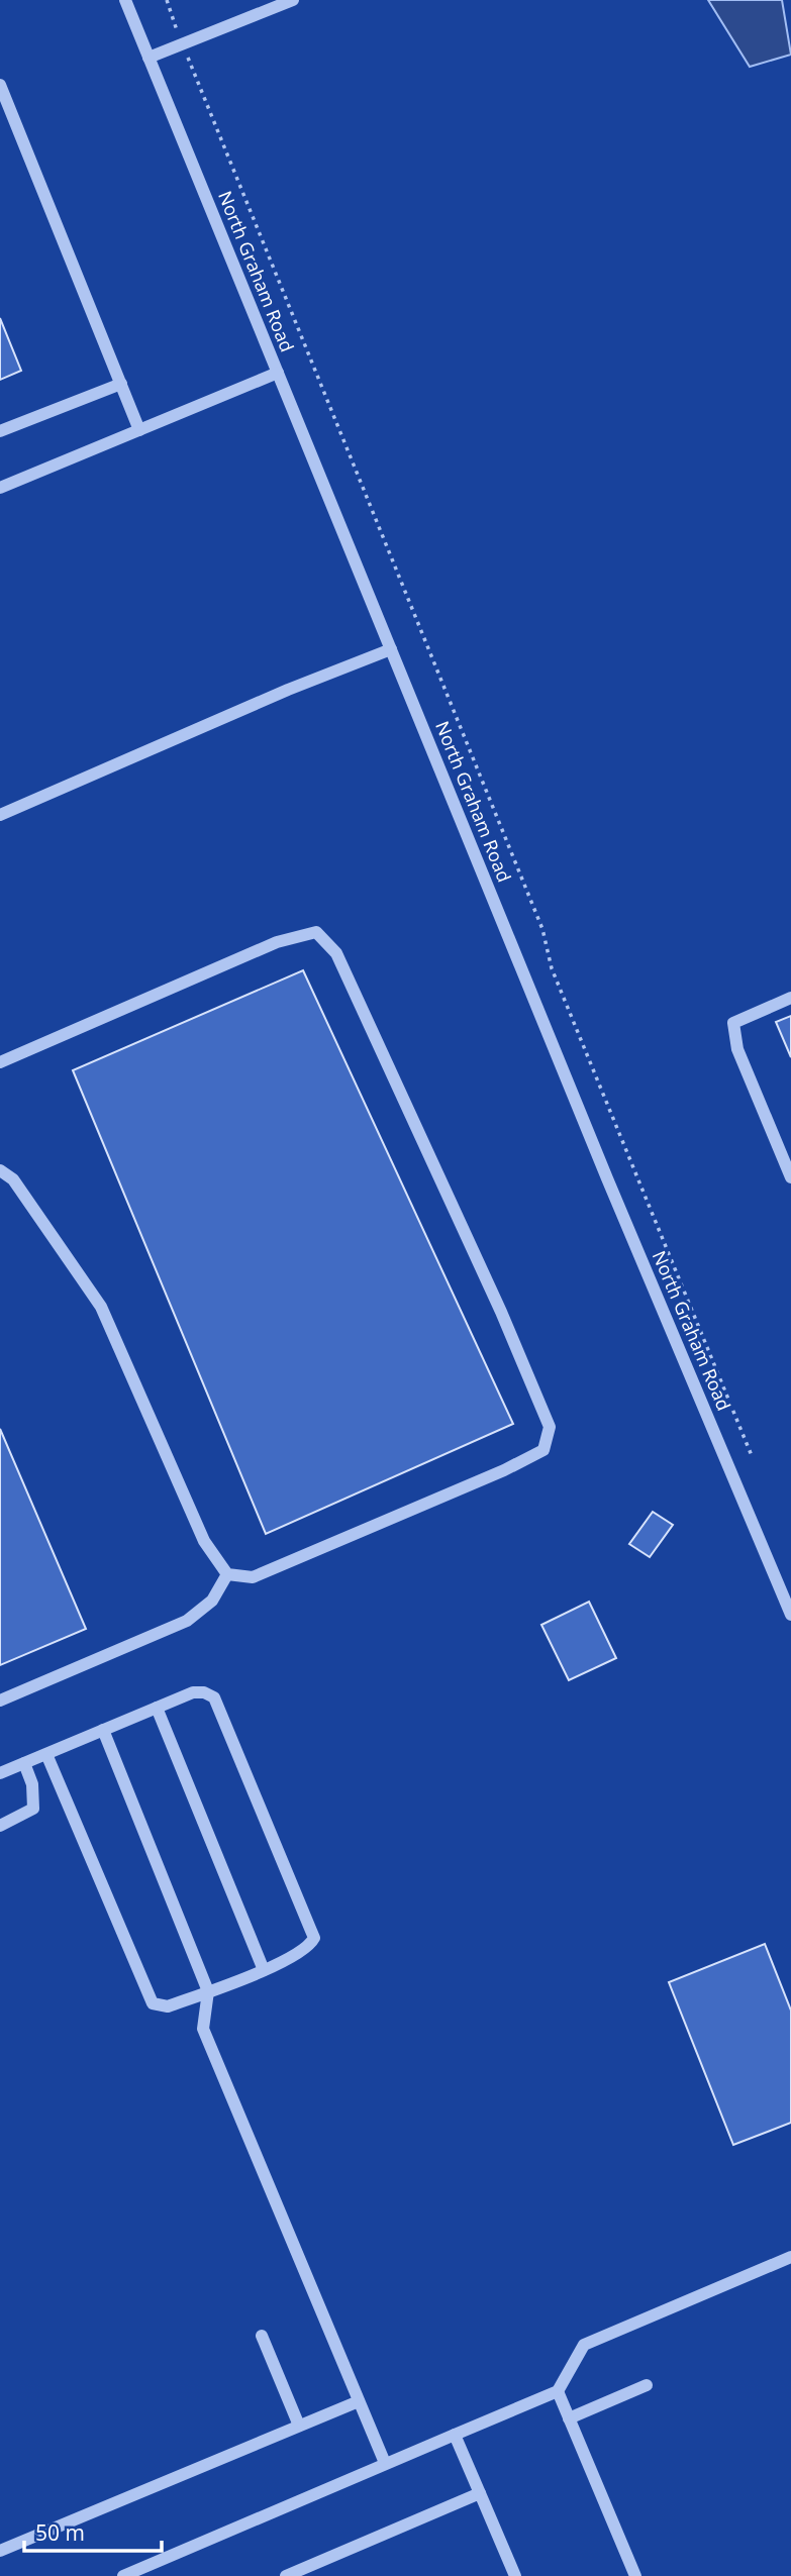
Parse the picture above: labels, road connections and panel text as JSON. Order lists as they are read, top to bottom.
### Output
{
  "streets": {
    "street": ["North Graham Road"]
  },
  "scale_bar": "50 m"
}
